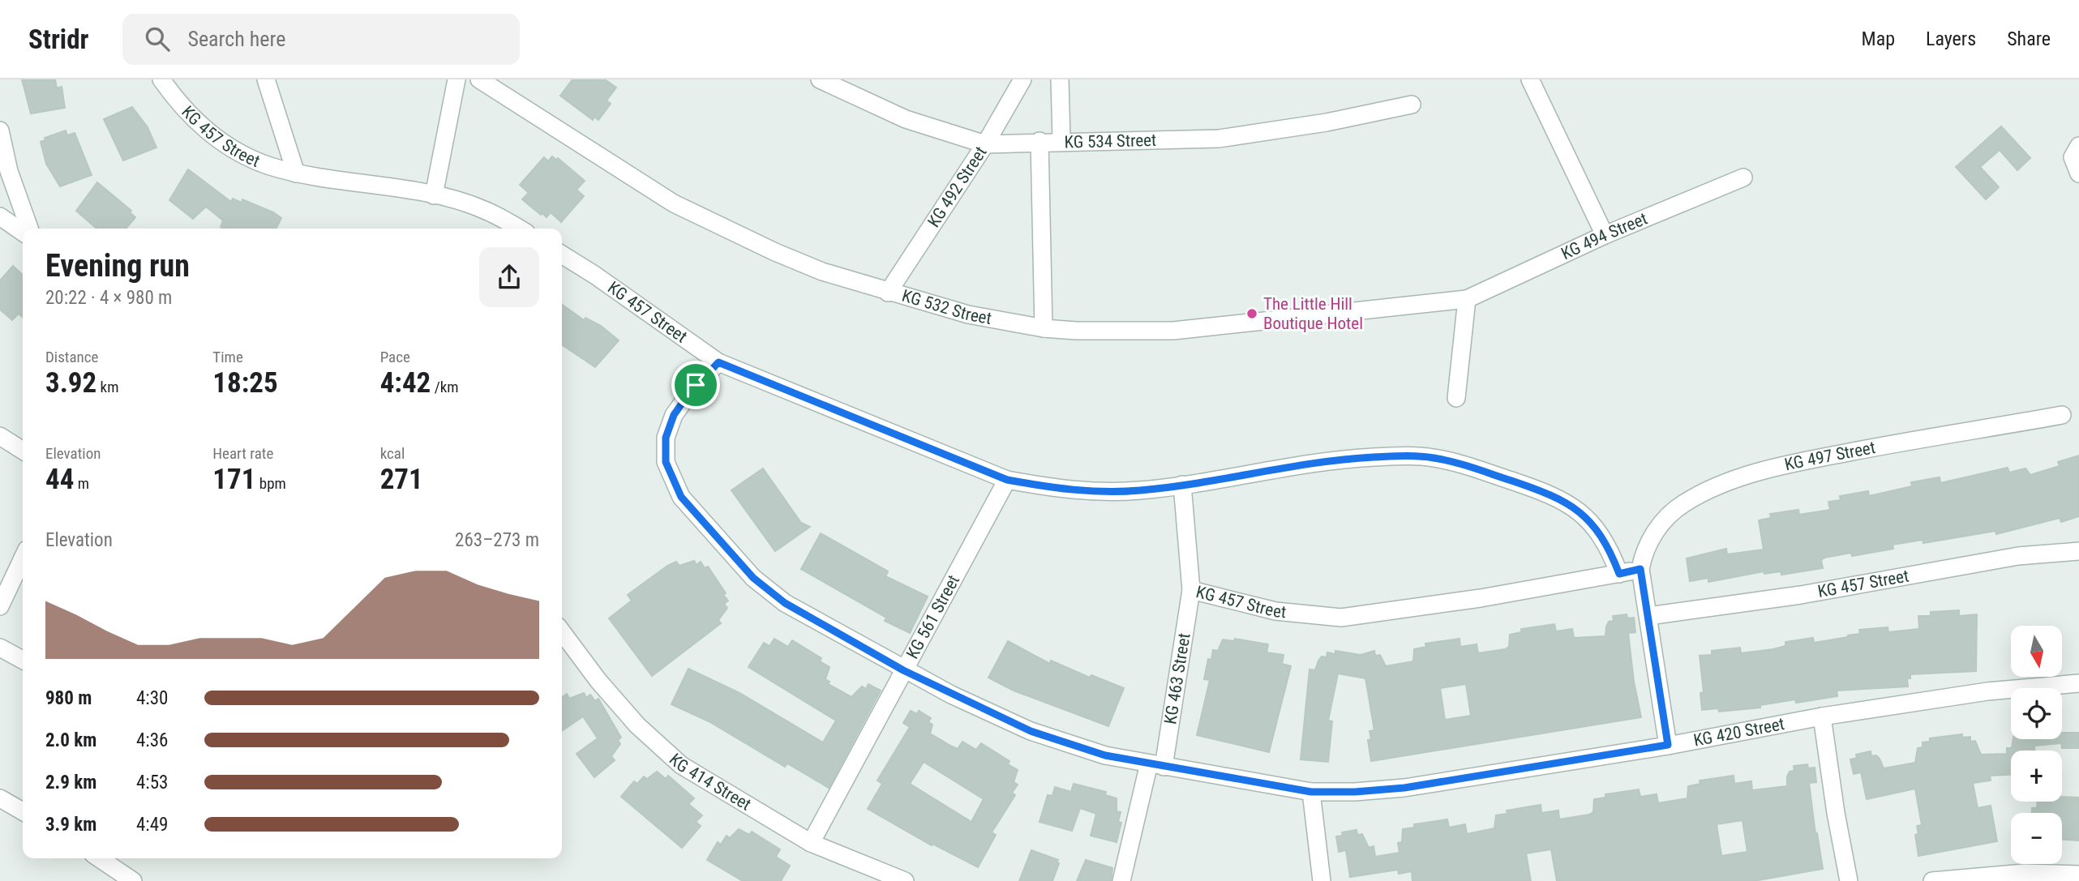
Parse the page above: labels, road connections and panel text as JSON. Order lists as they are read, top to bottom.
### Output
{
  "streets": {
    "street": [
      "KG 457 Street",
      "KG 534 Street",
      "KG 492 Street",
      "KG 494 Street",
      "KG 532 Street",
      "KG 497 Street",
      "KG 561 Street",
      "KG 463 Street",
      "KG 420 Street",
      "KG 414 Street"
    ]
  },
  "crossings": [
    ["KG 457 Street", "KG 497 Street"],
    ["KG 457 Street", "KG 561 Street"],
    ["KG 457 Street", "KG 463 Street"],
    ["KG 457 Street", "KG 420 Street"],
    ["KG 534 Street", "KG 492 Street"],
    ["KG 492 Street", "KG 532 Street"],
    ["KG 494 Street", "KG 532 Street"],
    ["KG 561 Street", "KG 420 Street"],
    ["KG 561 Street", "KG 414 Street"],
    ["KG 463 Street", "KG 420 Street"]
  ],
  "places": ["The Little Hill Boutique Hotel"],
  "north": "bottom",
  "page": {
    "header": "Stridr",
    "search": "Search here",
    "nav": ["Map", "Layers", "Share"],
    "heading": ["Evening run", "20:22 · 4 × 980 m"],
    "stats": [
      ["Distance", "3.92 km"],
      ["Time", "18:25"],
      ["Pace", "4:42 /km"],
      ["Elevation", "44 m"],
      ["Heart rate", "171 bpm"],
      ["kcal", "271"]
    ],
    "chart": ["Elevation", "263–273 m"],
    "map_buttons": ["+", "−"],
    "list": [
      {
        "name": "980 m",
        "note": "4:30"
      },
      {
        "name": "2.0 km",
        "note": "4:36"
      },
      {
        "name": "2.9 km",
        "note": "4:53"
      },
      {
        "name": "3.9 km",
        "note": "4:49"
      }
    ]
  }
}
